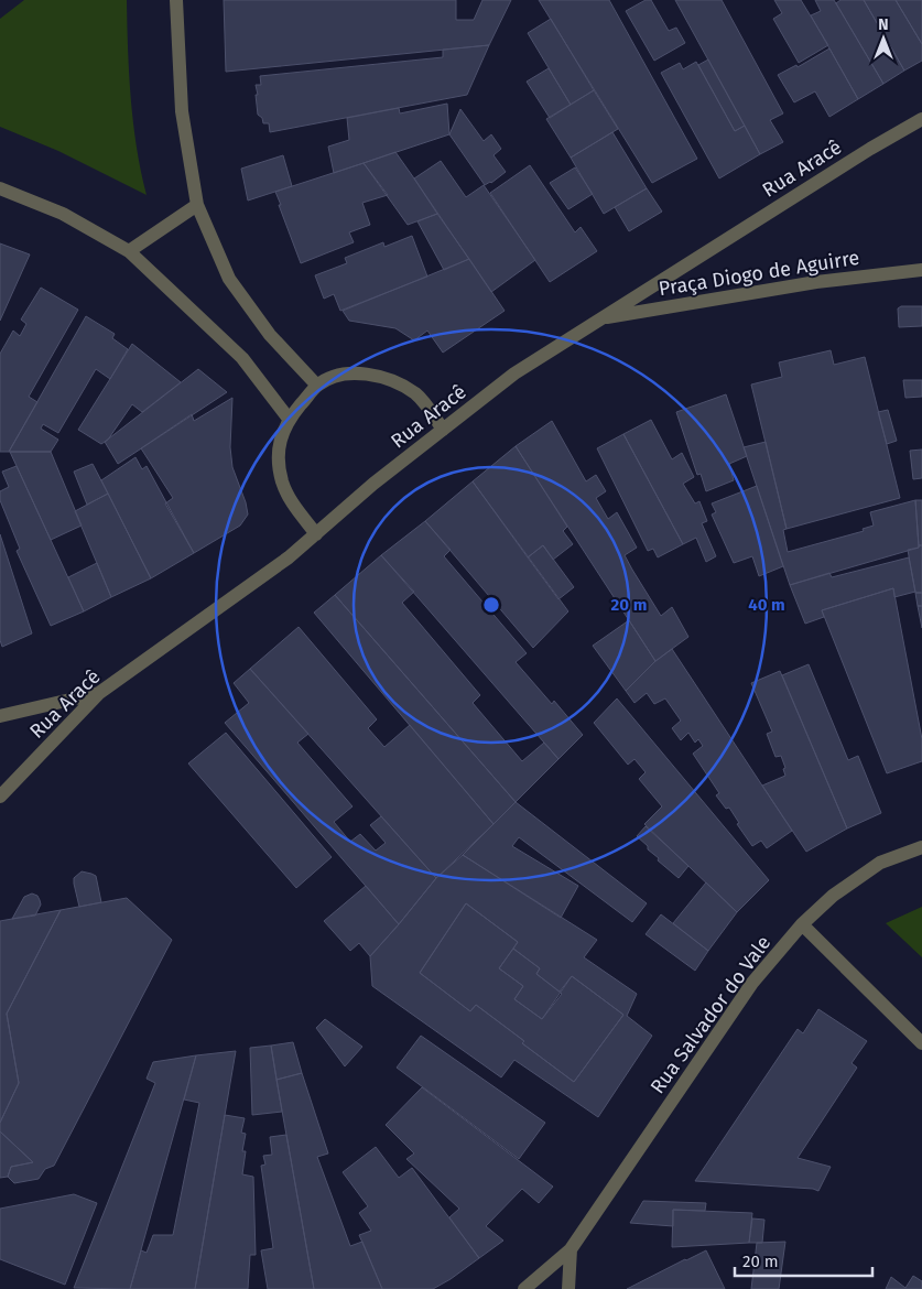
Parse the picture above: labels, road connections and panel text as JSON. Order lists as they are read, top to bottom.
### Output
{
  "streets": {
    "street": ["Rua Aracê", "Praça Diogo de Aguirre", "Rua Salvador do Vale"]
  },
  "crossings": [
    ["Rua Aracê", "Praça Diogo de Aguirre"]
  ],
  "scale_bar": "20 m",
  "north": "top",
  "rings": ["20 m", "40 m"]
}
